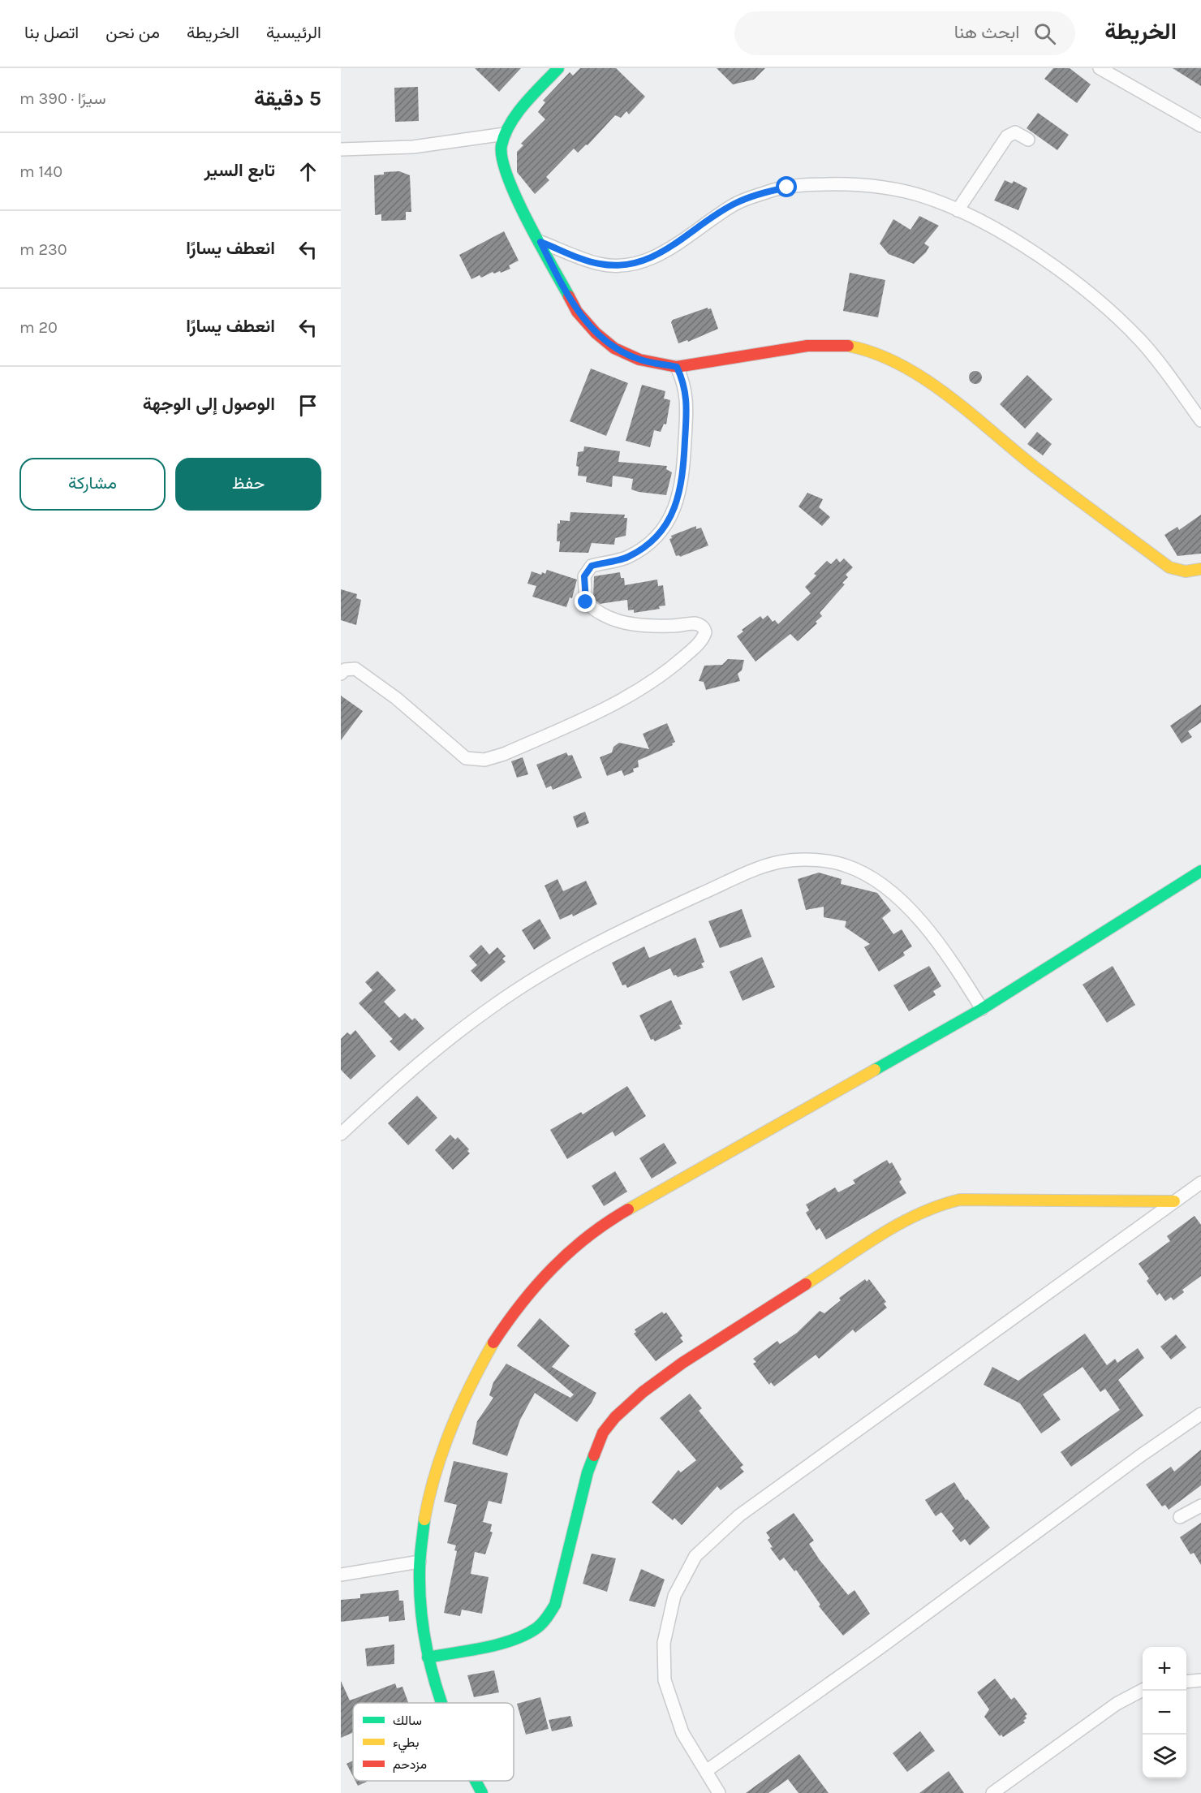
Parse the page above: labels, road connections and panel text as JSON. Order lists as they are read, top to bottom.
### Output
{
  "legend": ["سالك", "بطيء", "مزدحم"],
  "page": {
    "header": "الخريطة",
    "search": "ابحث هنا",
    "nav": [
      "الرئيسية",
      "الخريطة",
      "من نحن",
      "اتصل بنا"
    ],
    "heading": ["5 دقيقة", "سيرًا · 390 m"],
    "list": [
      ["تابع السير", "140 m"],
      ["انعطف يسارًا", "230 m"],
      ["انعطف يسارًا", "20 m"],
      "الوصول إلى الوجهة"
    ],
    "buttons": ["حفظ", "مشاركة"],
    "map_buttons": ["+", "−"]
  }
}
